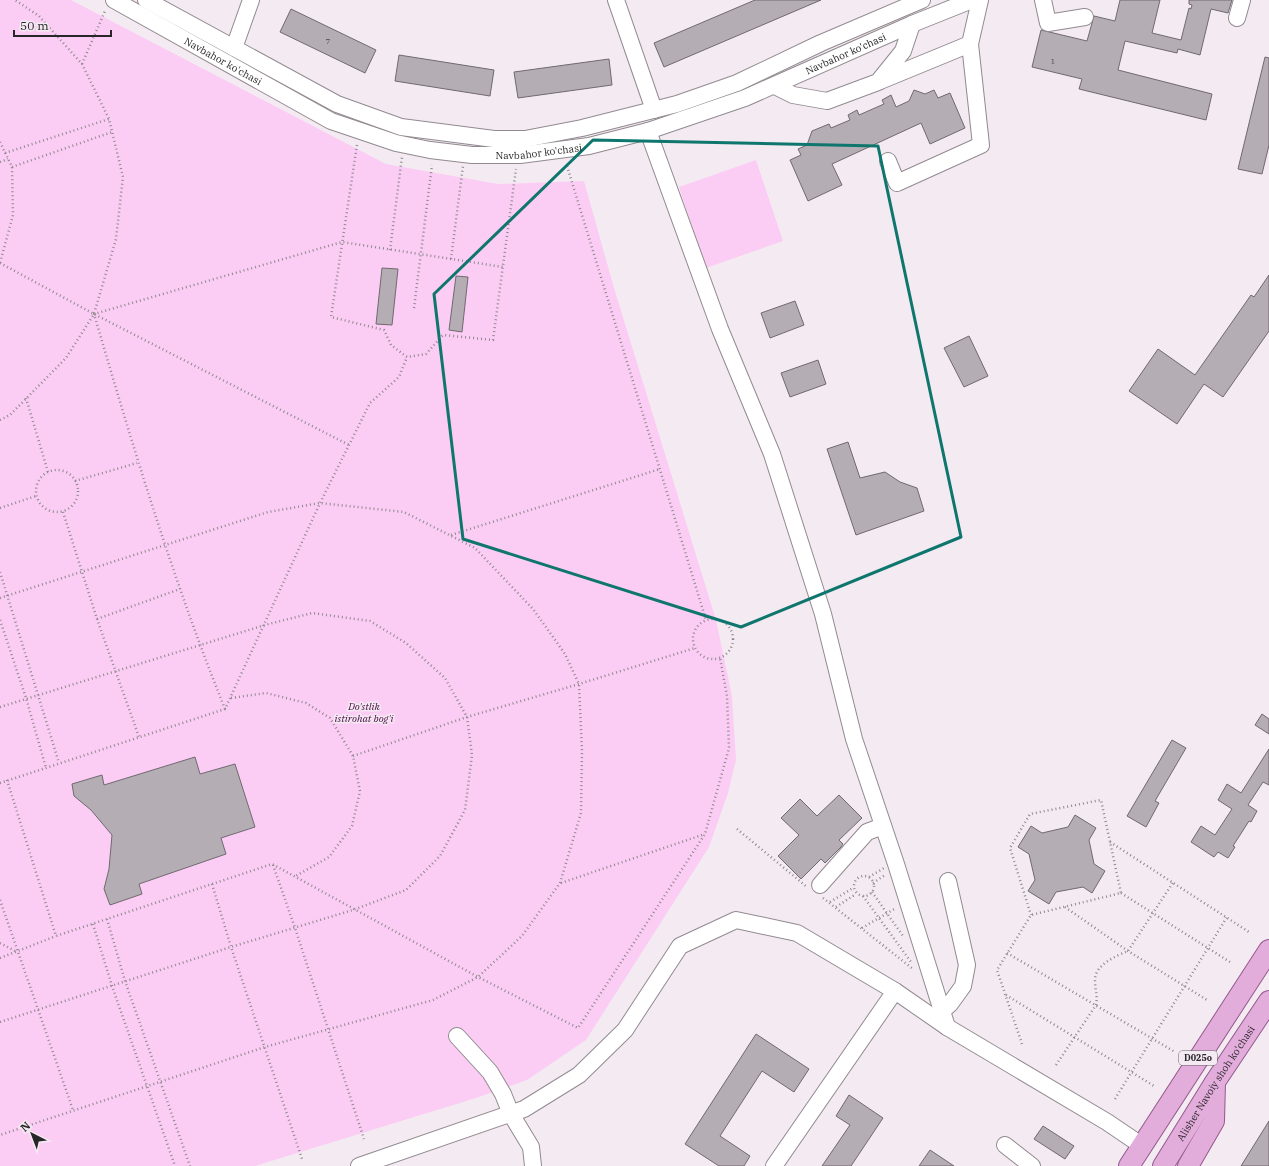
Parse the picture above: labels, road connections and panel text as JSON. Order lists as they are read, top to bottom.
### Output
{
  "streets": {
    "main road": ["D025o", "Alisher Navoiy shoh ko'chasi"],
    "street": ["Navbahor ko'chasi"]
  },
  "parks": ["Do'stlik istirohat bog'i"],
  "house_numbers": ["7", "1"],
  "scale_bar": "50 m",
  "north": "top left"
}
